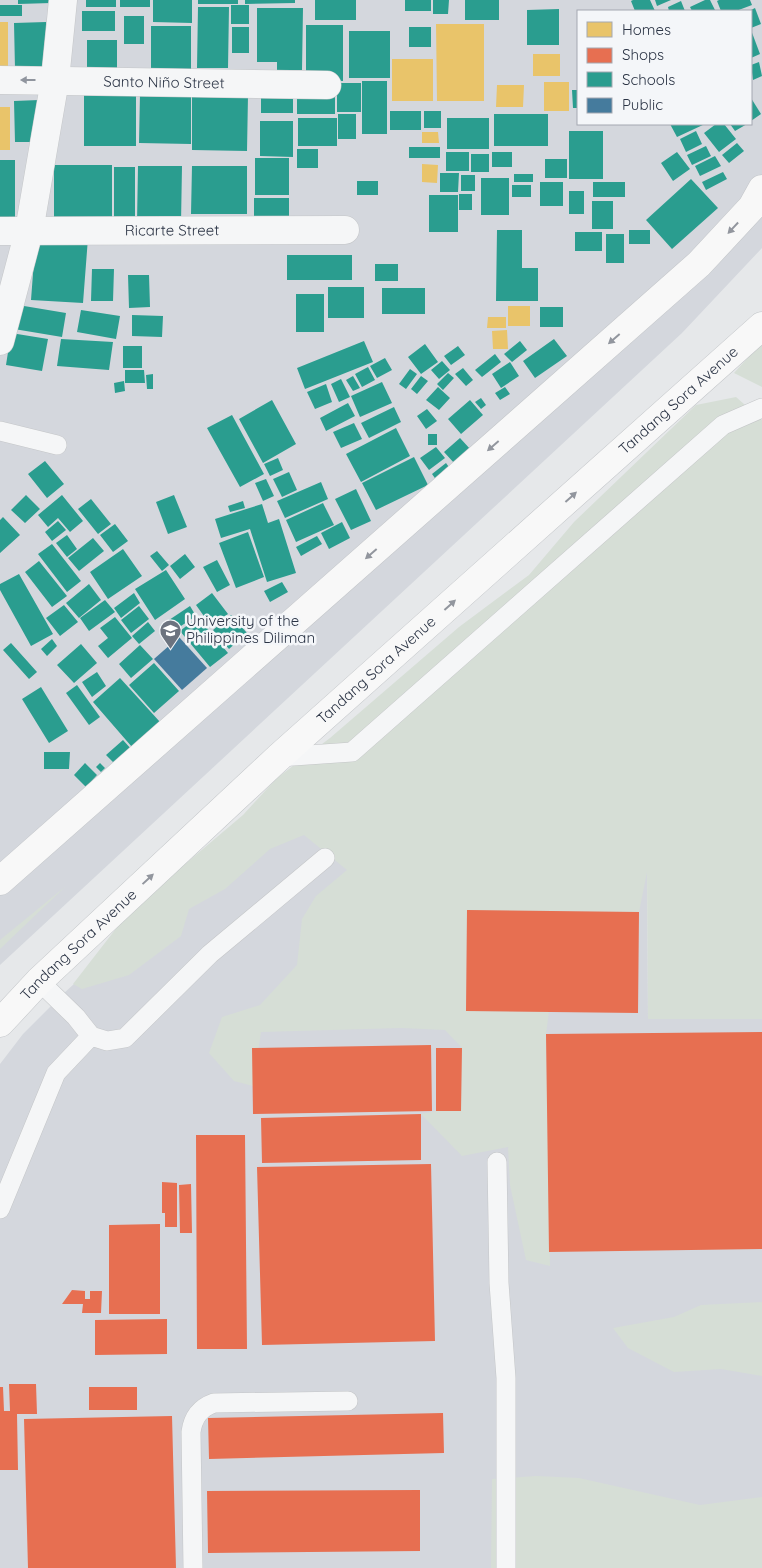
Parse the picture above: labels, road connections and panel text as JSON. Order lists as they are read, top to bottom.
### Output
{
  "streets": {
    "main road": ["Tandang Sora Avenue"],
    "street": ["Santo Niño Street", "Ricarte Street"]
  },
  "places": {
    "school or university": ["University of the Philippines Diliman"]
  },
  "legend": [
    "Homes",
    "Shops",
    "Schools",
    "Public"
  ]
}
